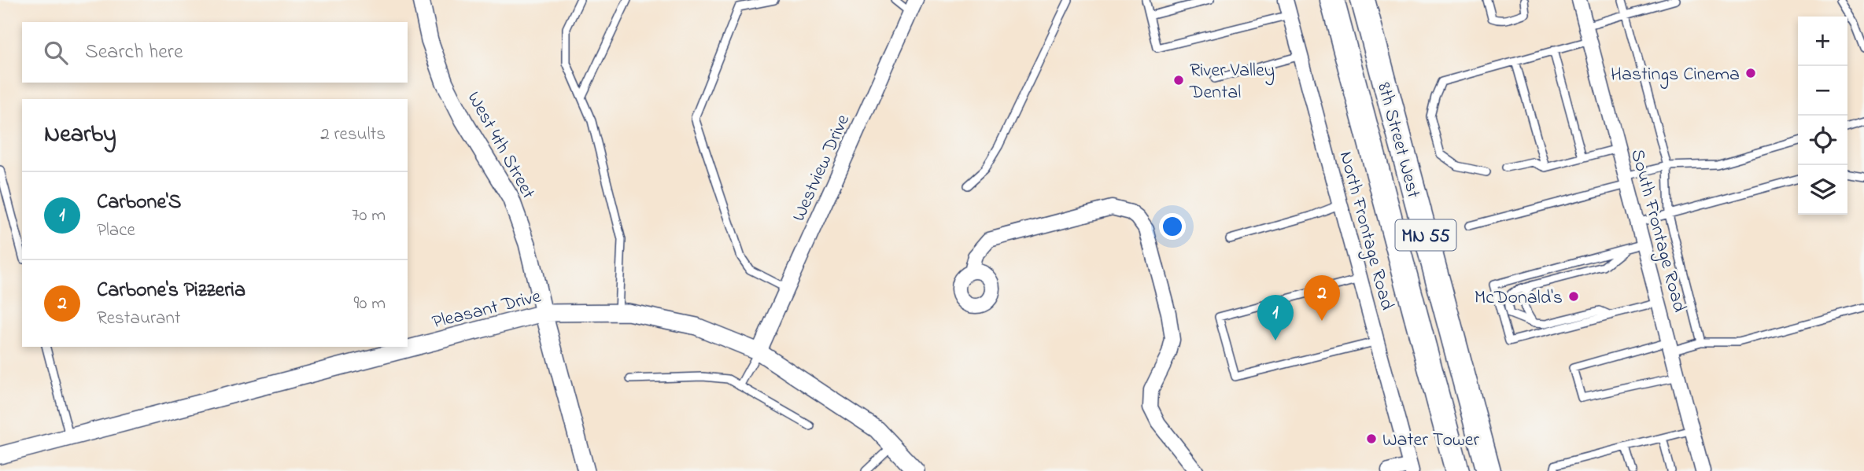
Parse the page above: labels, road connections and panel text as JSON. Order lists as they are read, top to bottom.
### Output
{
  "streets": {
    "highway": ["8th Street West", "MN 55"],
    "street": [
      "West 4th Street",
      "Westview Drive",
      "North Frontage Road",
      "South Frontage Road",
      "Pleasant Drive"
    ]
  },
  "crossings": [
    ["West 4th Street", "Pleasant Drive"],
    ["Westview Drive", "Pleasant Drive"]
  ],
  "places": [
    "Hastings Cinema",
    "River Valley Dental",
    "McDonald's",
    "Water Tower"
  ],
  "page": {
    "map_buttons": ["+", "−"],
    "search": "Search here",
    "heading": ["Nearby", "2 results"],
    "list": [
      {
        "mark": "1",
        "name": "Carbone'S",
        "note": "Place",
        "value": "70 m"
      },
      {
        "mark": "2",
        "name": "Carbone's Pizzeria",
        "note": "Restaurant",
        "value": "90 m"
      }
    ],
    "pins": ["2", "1"]
  }
}
